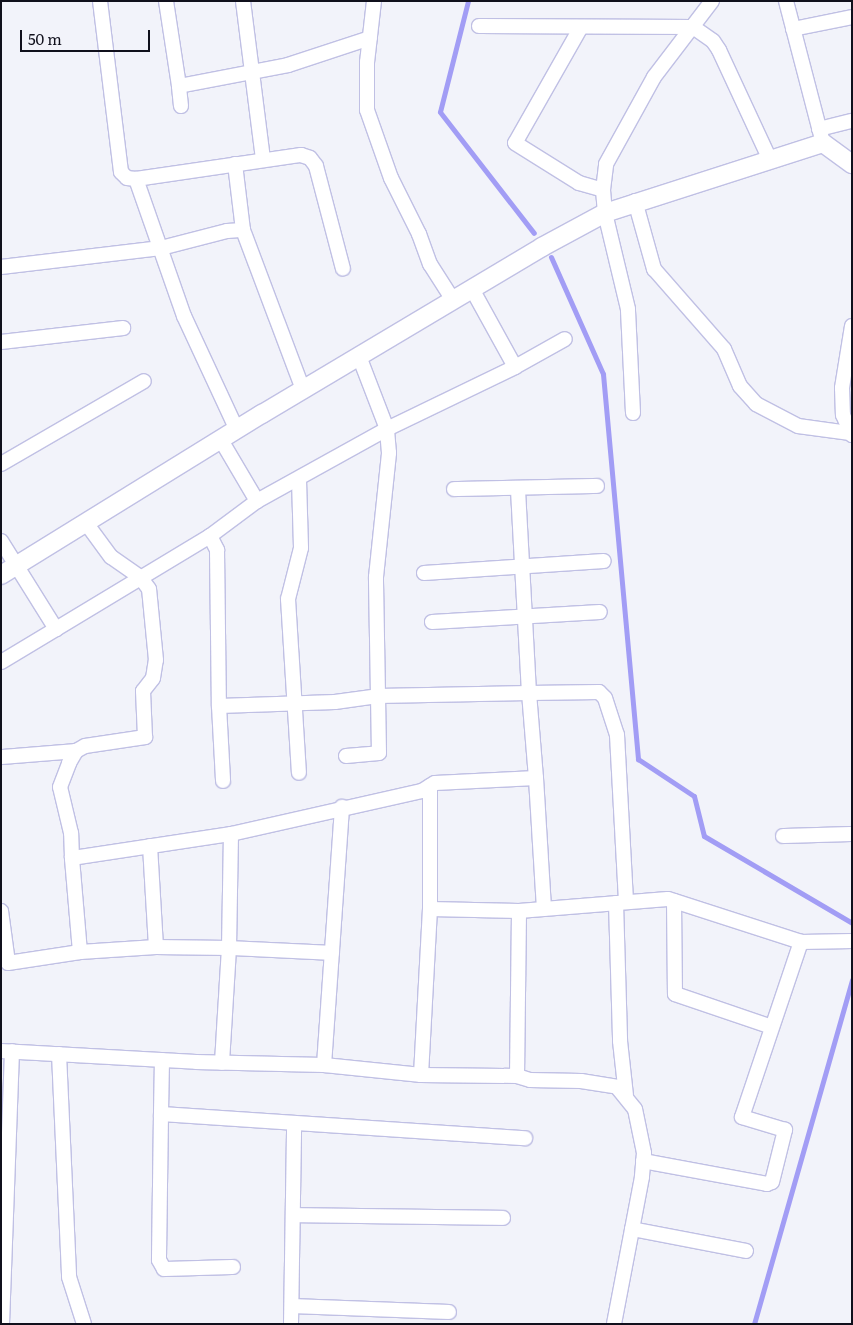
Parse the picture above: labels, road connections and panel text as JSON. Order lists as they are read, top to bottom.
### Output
{
  "scale_bar": "50 m"
}
